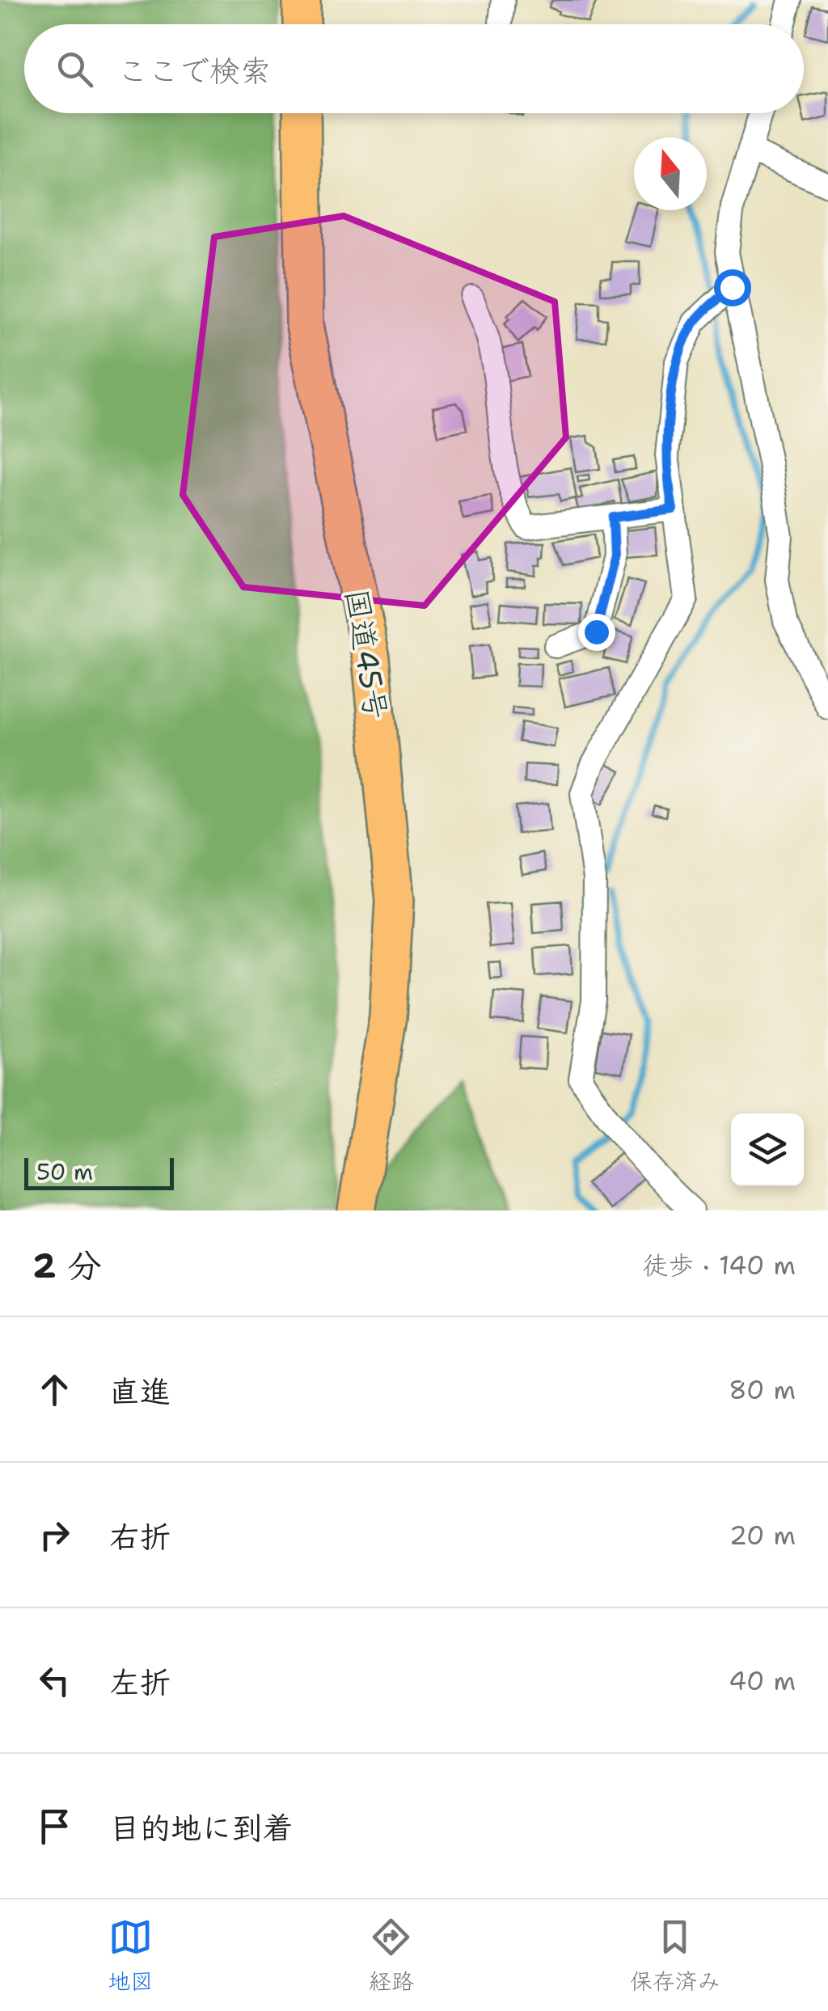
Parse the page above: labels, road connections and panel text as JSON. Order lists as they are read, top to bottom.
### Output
{
  "streets": {
    "highway": ["国道45号"]
  },
  "scale_bar": "50 m",
  "north": "top",
  "page": {
    "search": "ここで検索",
    "scale": "50 m",
    "heading": ["2 分", "徒歩 · 140 m"],
    "list": [
      ["直進", "80 m"],
      ["右折", "20 m"],
      ["左折", "40 m"],
      "目的地に到着"
    ],
    "nav": ["地図", "経路", "保存済み"]
  }
}
